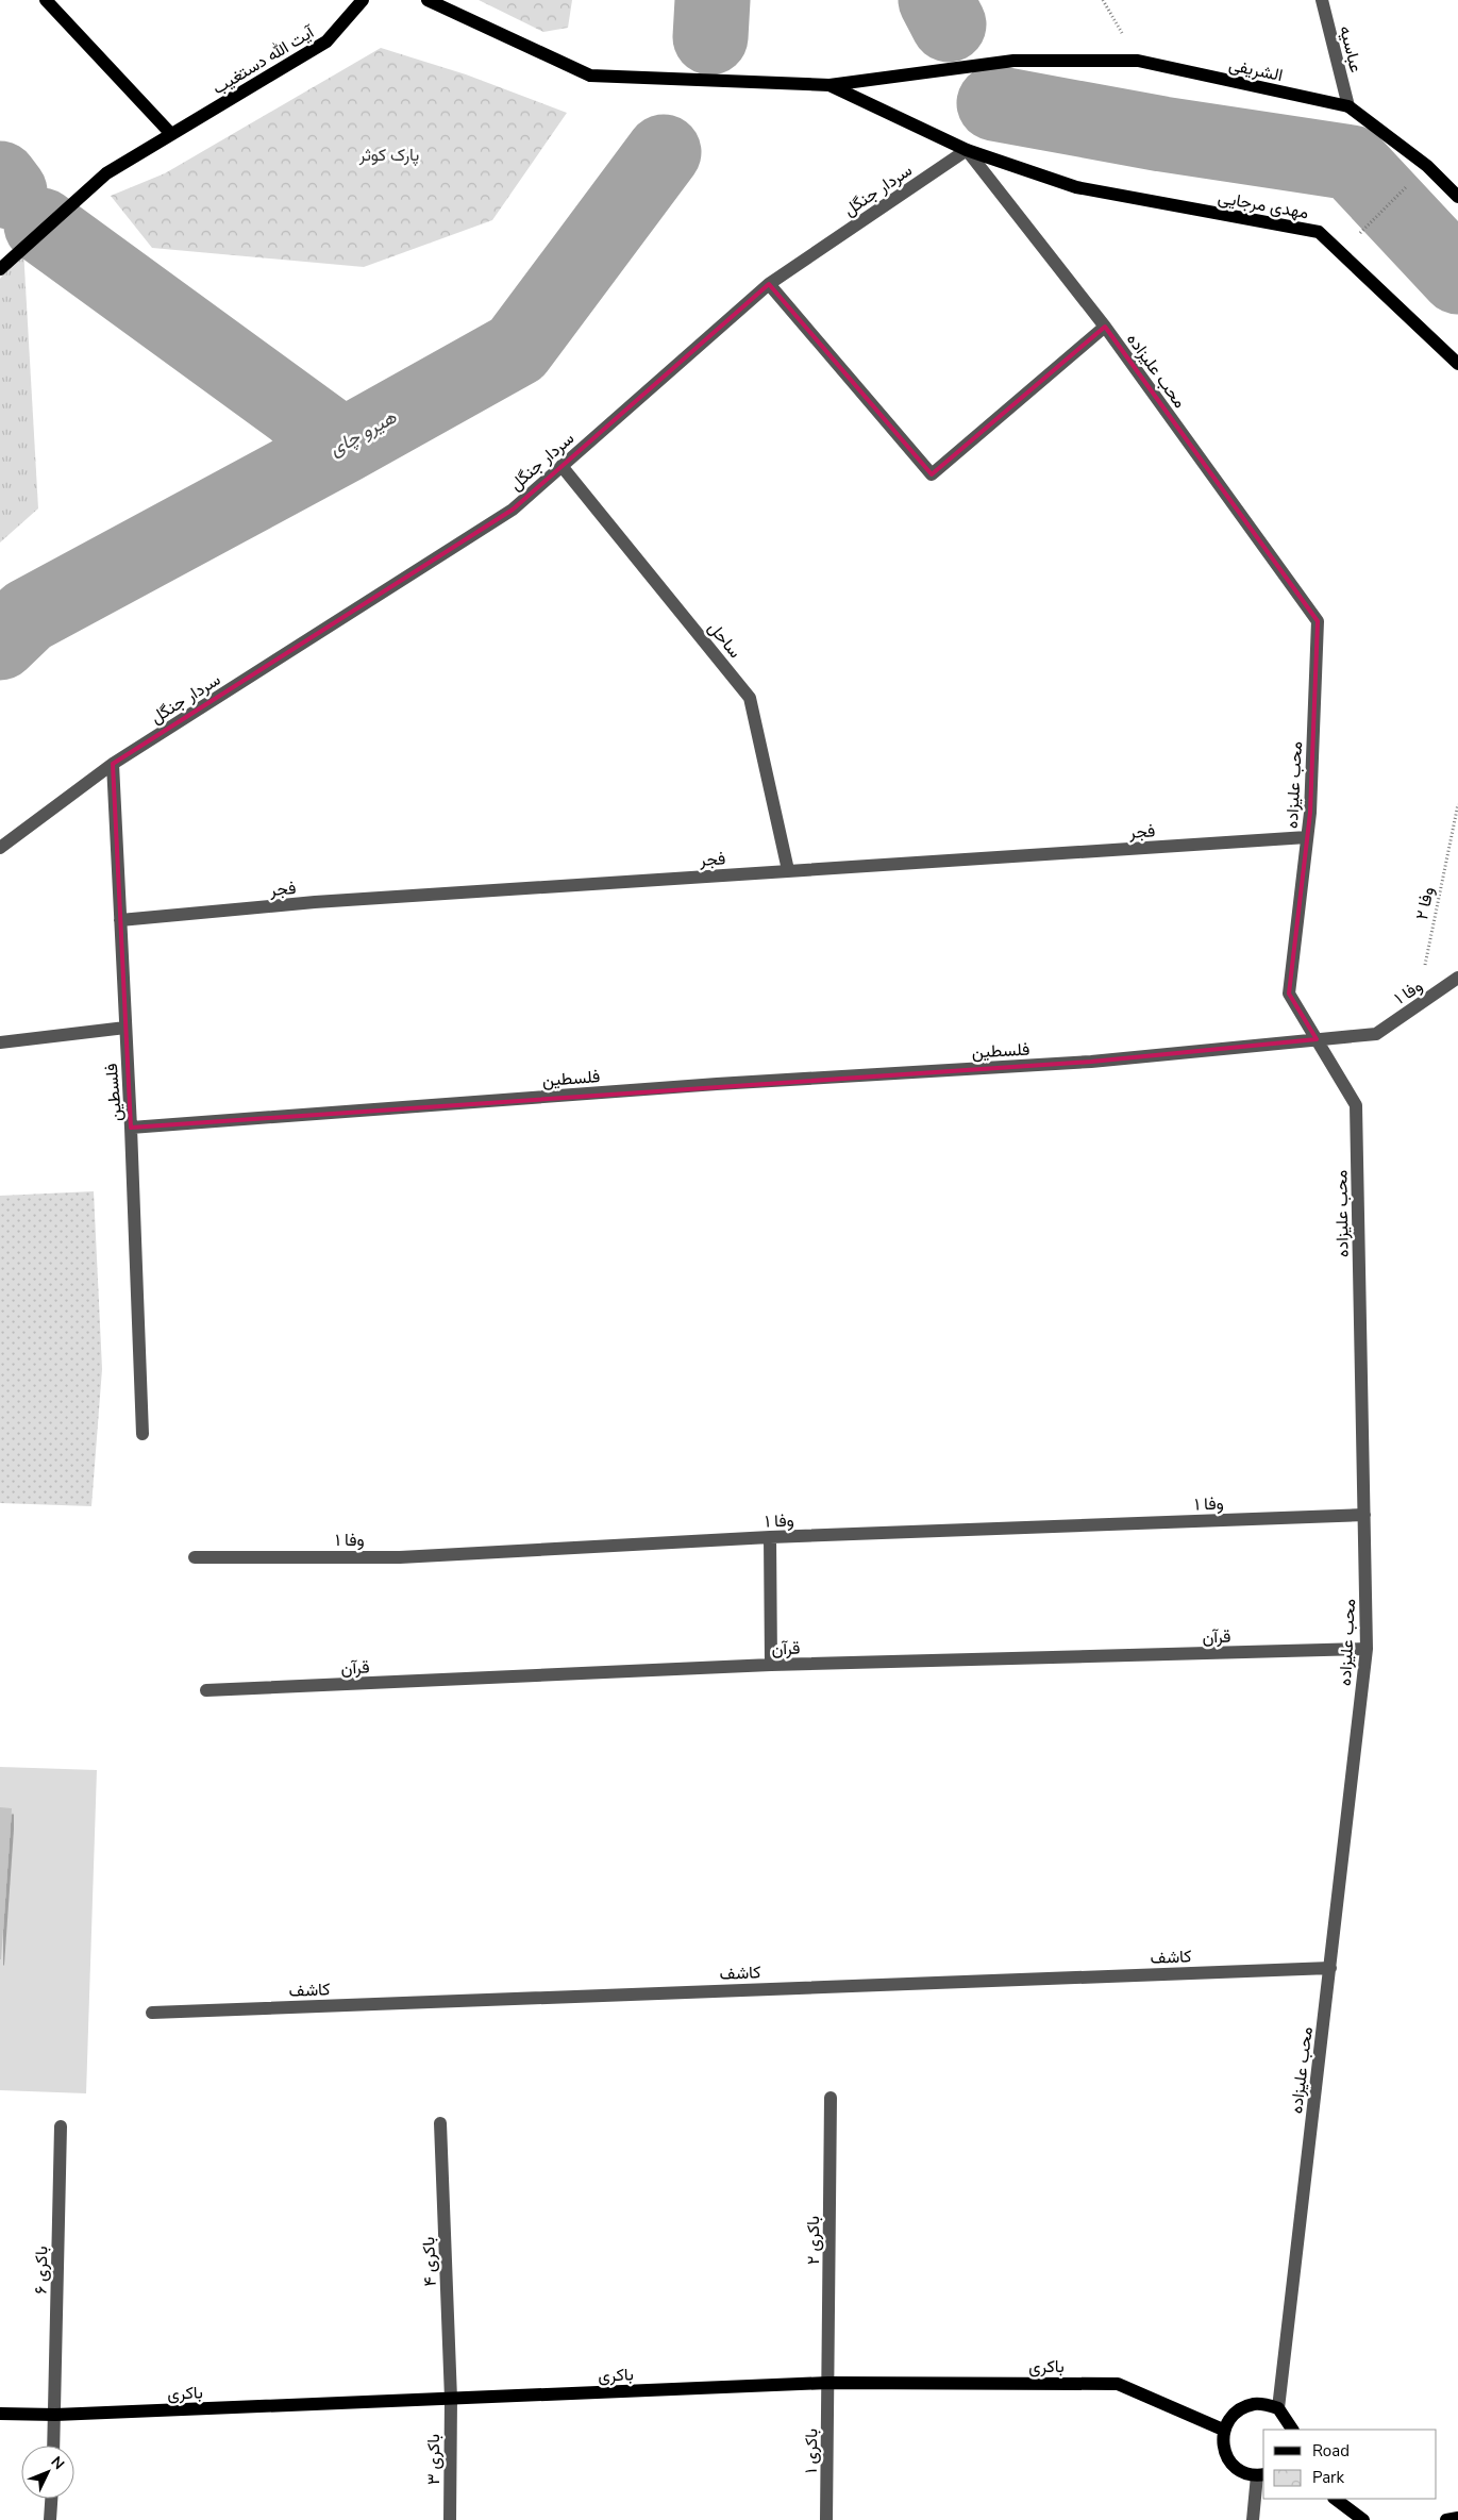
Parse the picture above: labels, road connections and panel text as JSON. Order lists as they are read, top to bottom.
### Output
{
  "streets": {
    "main road": [
      "آیت الله دستغیب",
      "الشریفی",
      "مهدی مرجایی",
      "باکری"
    ],
    "street": [
      "عباسیه",
      "سردار جنگل",
      "محب علیزاده",
      "ساحل",
      "فجر",
      "وفا ۱",
      "فلسطین",
      "قرآن",
      "کاشف",
      "باکری ۲",
      "باکری ۴",
      "باکری ۶",
      "باکری ۱",
      "باکری ۳"
    ],
    "path": ["وفا ۲"]
  },
  "crossings": [
    ["عباسیه", "الشریفی"],
    ["الشریفی", "مهدی مرجایی"],
    ["سردار جنگل", "مهدی مرجایی"],
    ["سردار جنگل", "محب علیزاده"],
    ["سردار جنگل", "ساحل"],
    ["سردار جنگل", "فلسطین"],
    ["مهدی مرجایی", "محب علیزاده"],
    ["محب علیزاده", "فجر"],
    ["محب علیزاده", "وفا ۱"],
    ["محب علیزاده", "فلسطین"],
    ["محب علیزاده", "قرآن"],
    ["محب علیزاده", "کاشف"],
    ["ساحل", "فجر"],
    ["فجر", "فلسطین"],
    ["وفا ۲", "وفا ۱"],
    ["وفا ۱", "فلسطین"],
    ["باکری ۲", "باکری"],
    ["باکری ۲", "باکری ۱"],
    ["باکری ۴", "باکری"],
    ["باکری ۴", "باکری ۳"],
    ["باکری ۶", "باکری"],
    ["باکری", "باکری ۱"],
    ["باکری", "باکری ۳"]
  ],
  "water": ["هیرو چای"],
  "parks": ["پارک کوثر"],
  "legend": ["Road", "Park"],
  "north": "top right"
}
